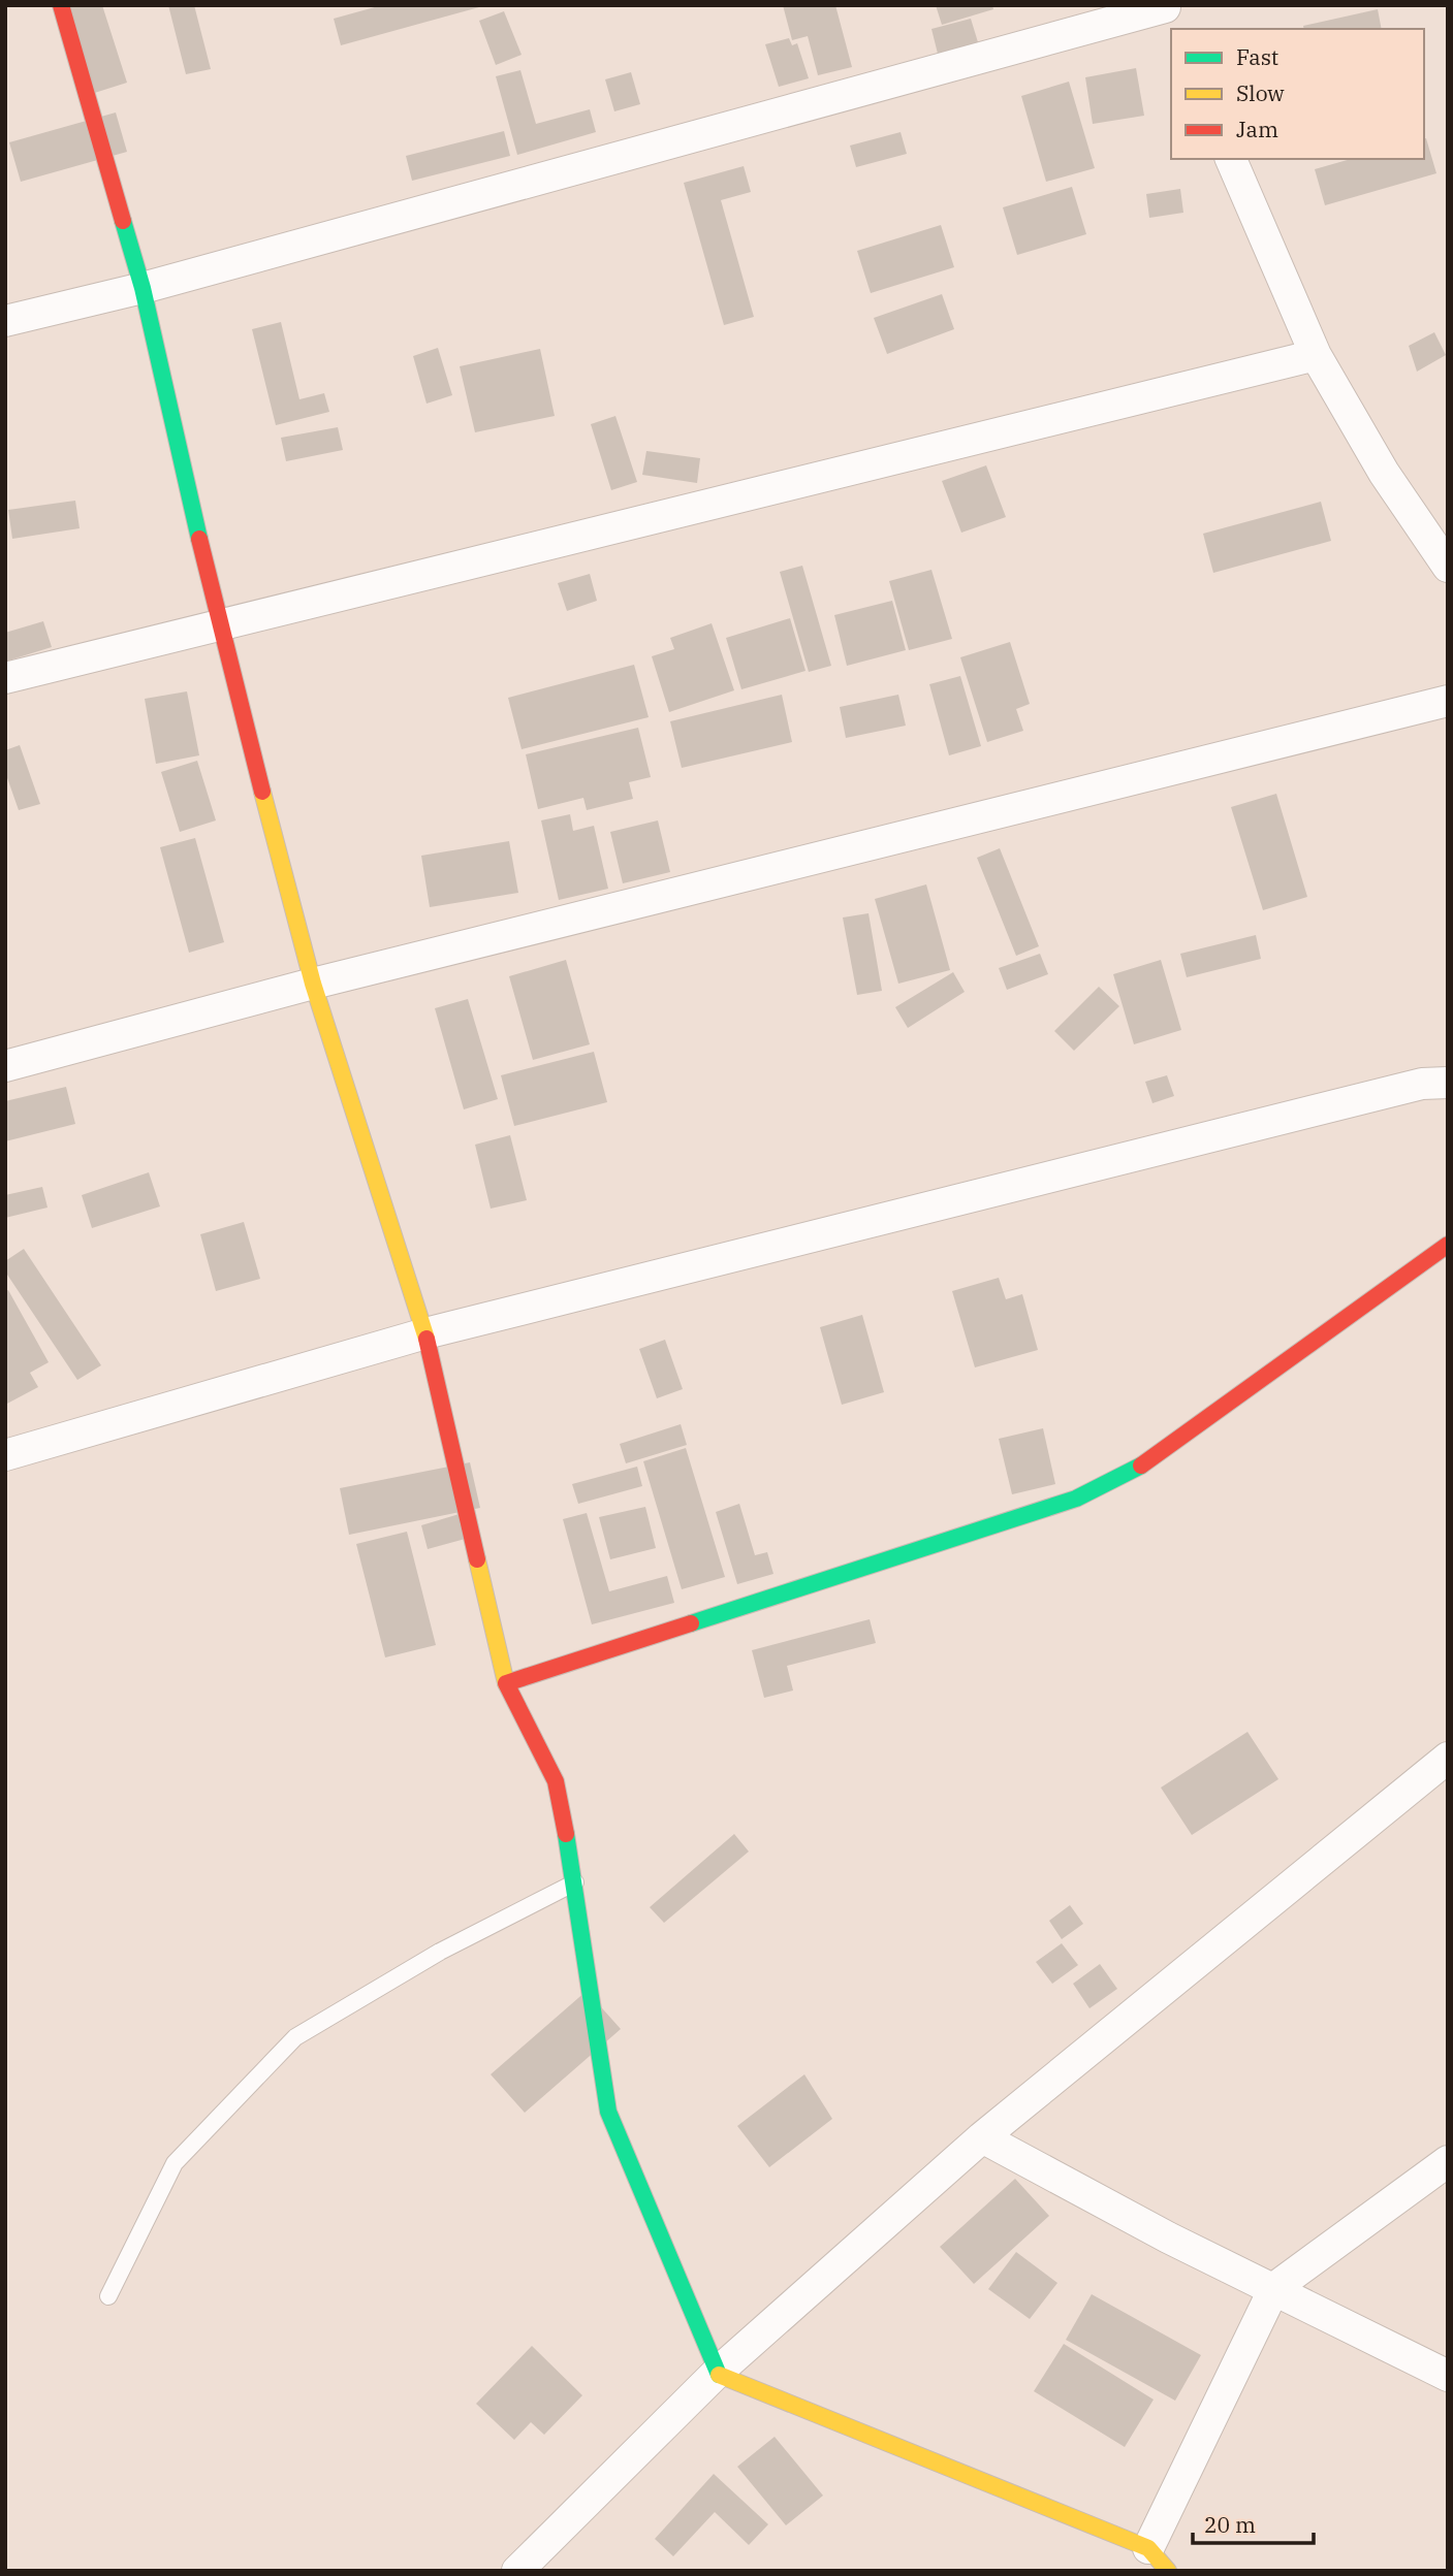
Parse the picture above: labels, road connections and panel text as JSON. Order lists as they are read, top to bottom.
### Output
{
  "legend": ["Fast", "Slow", "Jam"],
  "scale_bar": "20 m"
}
